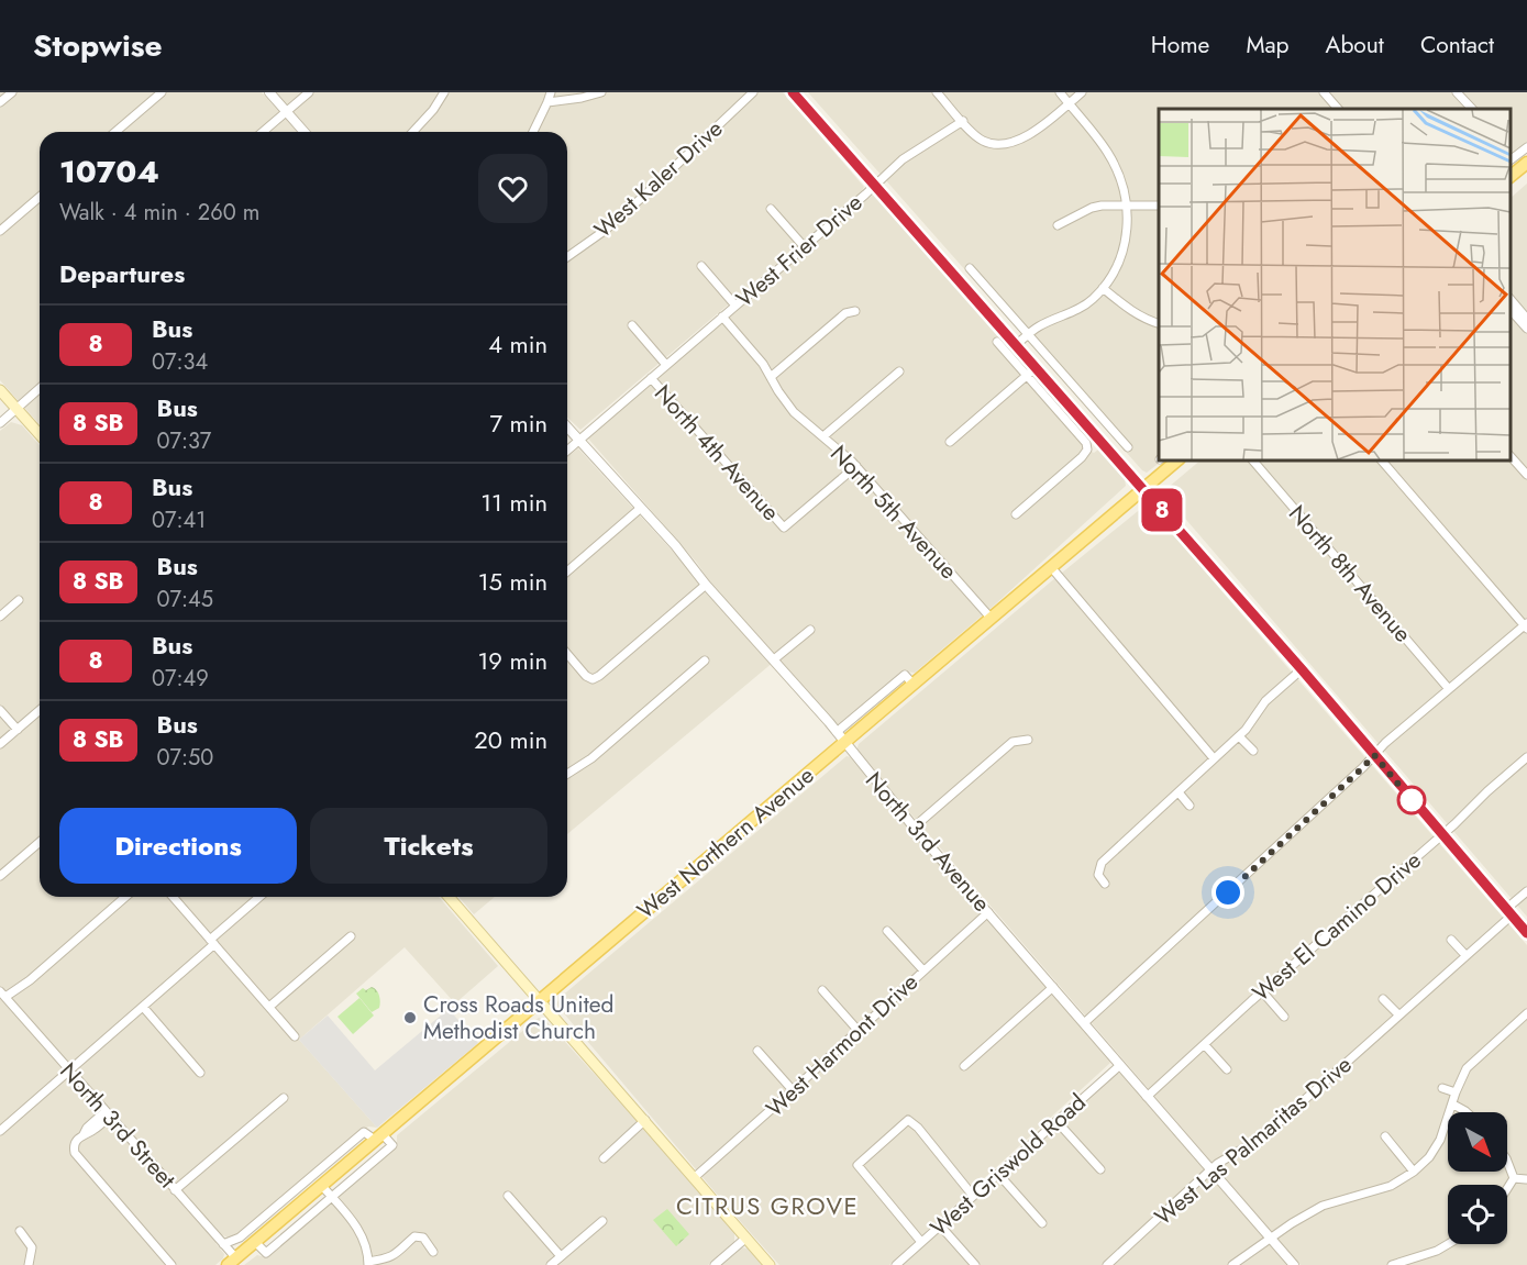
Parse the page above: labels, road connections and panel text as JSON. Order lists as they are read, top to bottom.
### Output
{
  "streets": {
    "main road": ["West Northern Avenue"],
    "street": [
      "West Kaler Drive",
      "West Frier Drive",
      "North 4th Avenue",
      "North 5th Avenue",
      "North 8th Avenue",
      "North 3rd Avenue",
      "West El Camino Drive",
      "West Harmont Drive",
      "North 3rd Street",
      "West Las Palmaritas Drive",
      "West Griswold Road"
    ]
  },
  "crossings": [
    ["West Frier Drive", "North 4th Avenue"],
    ["West Frier Drive", "North 5th Avenue"],
    ["West Frier Drive", "North 3rd Avenue"],
    ["North 4th Avenue", "North 5th Avenue"],
    ["North 5th Avenue", "West Northern Avenue"],
    ["North 3rd Avenue", "West Northern Avenue"],
    ["North 3rd Avenue", "West El Camino Drive"],
    ["North 3rd Avenue", "West Harmont Drive"],
    ["North 3rd Avenue", "West Las Palmaritas Drive"],
    ["North 3rd Avenue", "West Griswold Road"],
    ["West Northern Avenue", "North 3rd Street"]
  ],
  "districts": ["CITRUS GROVE"],
  "places": ["Cross Roads United Methodist Church"],
  "lines": ["bus line 8"],
  "north": "bottom right",
  "page": {
    "header": "Stopwise",
    "nav": [
      "Home",
      "Map",
      "About",
      "Contact"
    ],
    "on_map": "8",
    "heading": [
      ["10704", "Walk · 4 min · 260 m"],
      "Departures"
    ],
    "list": [
      {
        "mark": "8",
        "name": "Bus",
        "note": "07:34",
        "value": "4 min"
      },
      {
        "mark": "8 SB",
        "name": "Bus",
        "note": "07:37",
        "value": "7 min"
      },
      {
        "mark": "8",
        "name": "Bus",
        "note": "07:41",
        "value": "11 min"
      },
      {
        "mark": "8 SB",
        "name": "Bus",
        "note": "07:45",
        "value": "15 min"
      },
      {
        "mark": "8",
        "name": "Bus",
        "note": "07:49",
        "value": "19 min"
      },
      {
        "mark": "8 SB",
        "name": "Bus",
        "note": "07:50",
        "value": "20 min"
      }
    ],
    "buttons": ["Directions", "Tickets"]
  }
}
